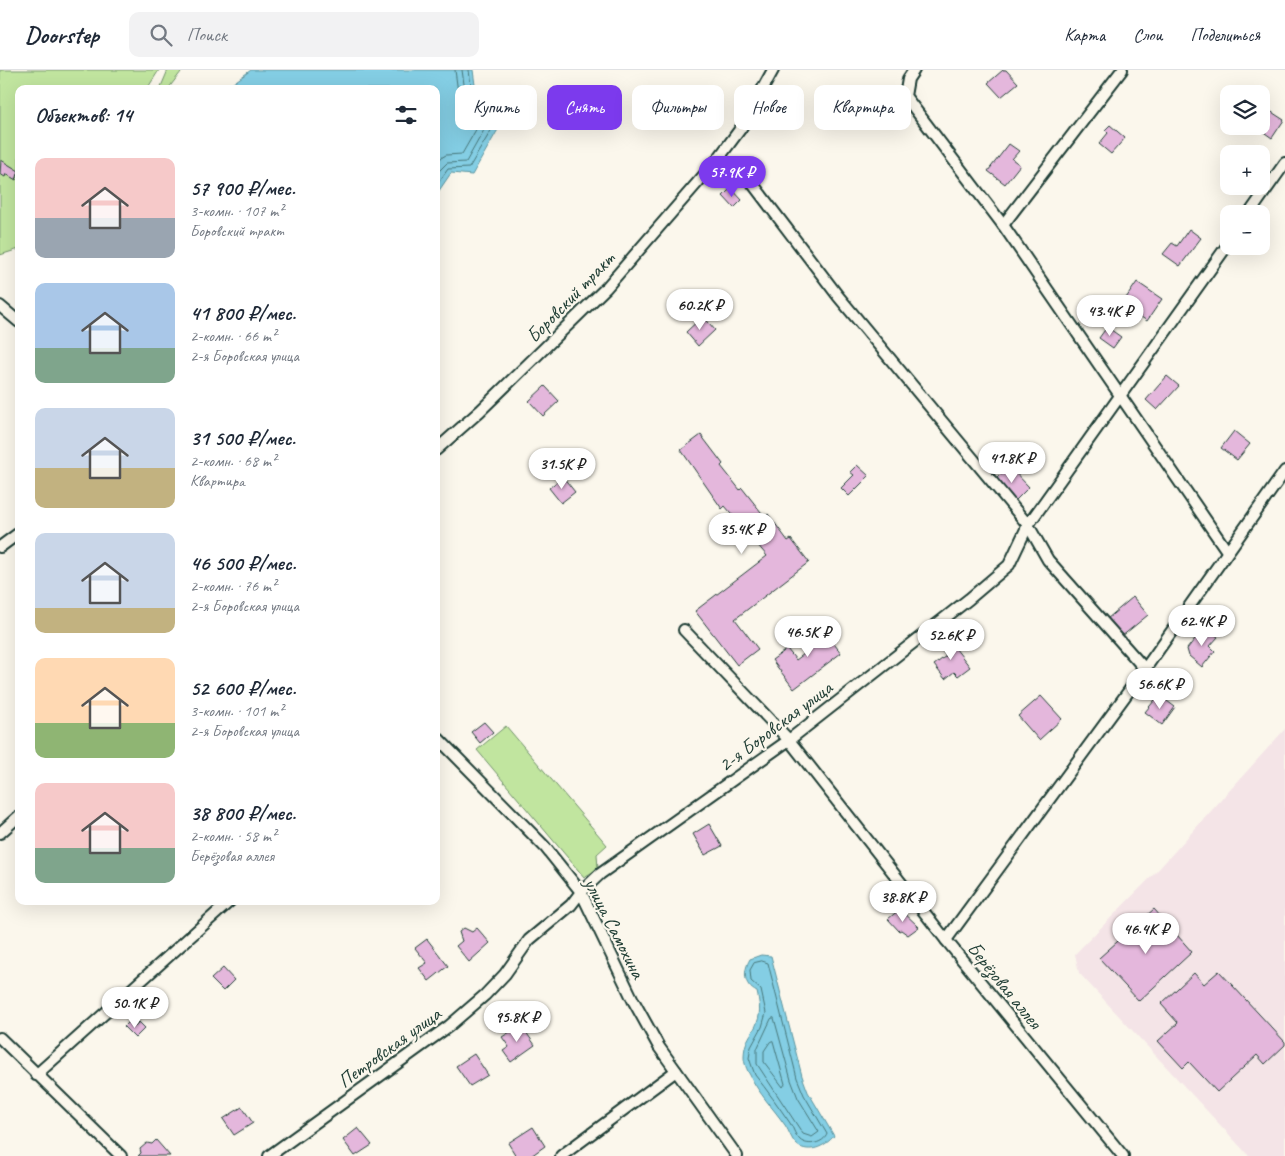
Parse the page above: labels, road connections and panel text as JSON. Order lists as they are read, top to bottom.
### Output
{
  "streets": {
    "street": [
      "Боровский тракт",
      "2-я Боровская улица",
      "улица Самохина",
      "Берёзовая аллея",
      "Петровская улица"
    ]
  },
  "crossings": [
    ["2-я Боровская улица", "улица Самохина"],
    ["2-я Боровская улица", "Берёзовая аллея"],
    ["2-я Боровская улица", "Петровская улица"],
    ["улица Самохина", "Петровская улица"]
  ],
  "page": {
    "header": "Doorstep",
    "search": "Поиск",
    "nav": ["Карта", "Слои", "Поделиться"],
    "map_buttons": ["+", "−"],
    "chip": [
      "Купить",
      "Снять",
      "Фильтры",
      "Новое",
      "Квартира"
    ],
    "heading": "Объектов: 14",
    "list": [
      {
        "name": "57 900 ₽/мес.",
        "note": "3-комн. · 107 m² · Боровский тракт"
      },
      {
        "name": "41 800 ₽/мес.",
        "note": "2-комн. · 66 m² · 2-я Боровская улица"
      },
      {
        "name": "31 500 ₽/мес.",
        "note": "2-комн. · 68 m² · Квартира"
      },
      {
        "name": "46 500 ₽/мес.",
        "note": "2-комн. · 76 m² · 2-я Боровская улица"
      },
      {
        "name": "52 600 ₽/мес.",
        "note": "3-комн. · 101 m² · 2-я Боровская улица"
      },
      {
        "name": "38 800 ₽/мес.",
        "note": "2-комн. · 58 m² · Берёзовая аллея"
      }
    ],
    "price": [
      "57.9K ₽",
      "60.2K ₽",
      "43.4K ₽",
      "41.8K ₽",
      "31.5K ₽",
      "35.4K ₽",
      "62.4K ₽",
      "46.5K ₽",
      "52.6K ₽",
      "56.6K ₽",
      "38.8K ₽",
      "46.4K ₽",
      "50.1K ₽",
      "95.8K ₽"
    ]
  }
}
